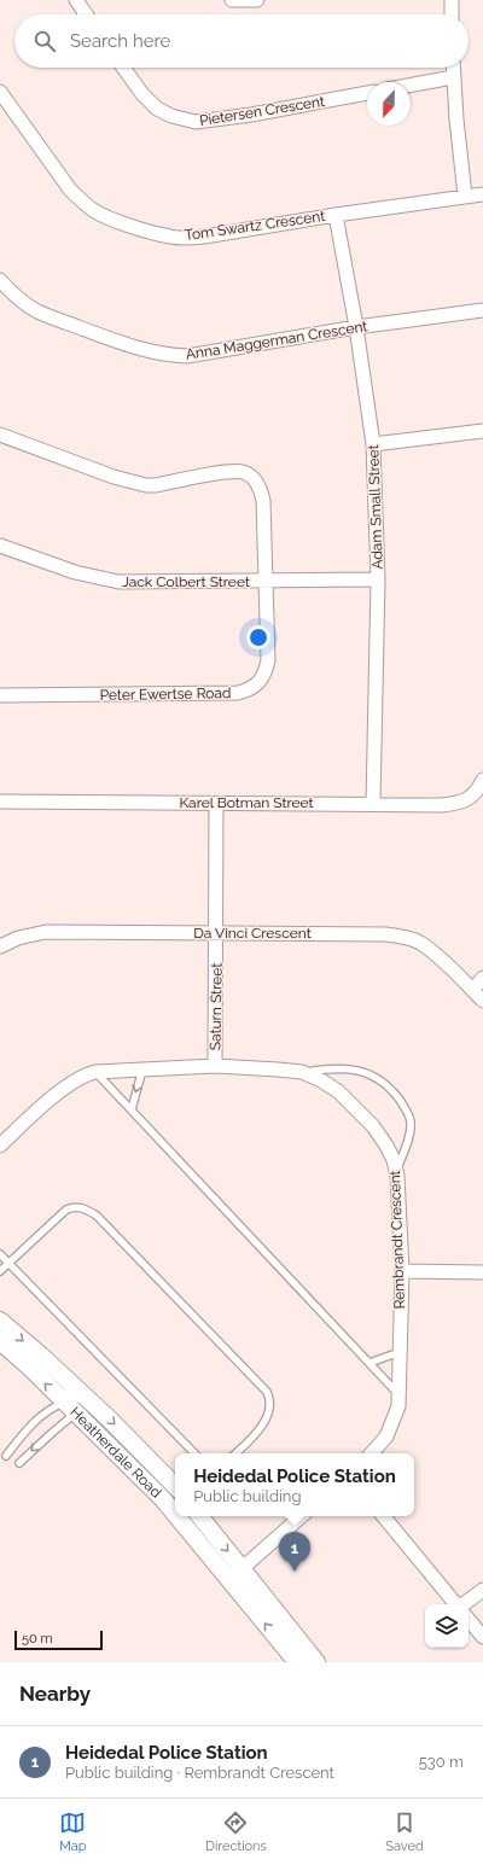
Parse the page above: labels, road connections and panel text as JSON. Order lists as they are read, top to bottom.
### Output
{
  "streets": {
    "street": [
      "Pietersen Crescent",
      "Tom Swartz Crescent",
      "Anna Maggerman Crescent",
      "Adam Small Street",
      "Jack Colbert Street",
      "Peter Ewertse Road",
      "Karel Botman Street",
      "Da Vinci Crescent",
      "Saturn Street",
      "Rembrandt Crescent",
      "Heatherdale Road"
    ]
  },
  "crossings": [
    ["Tom Swartz Crescent", "Adam Small Street"],
    ["Anna Maggerman Crescent", "Adam Small Street"],
    ["Adam Small Street", "Jack Colbert Street"],
    ["Adam Small Street", "Karel Botman Street"],
    ["Jack Colbert Street", "Peter Ewertse Road"],
    ["Karel Botman Street", "Saturn Street"],
    ["Da Vinci Crescent", "Saturn Street"],
    ["Saturn Street", "Rembrandt Crescent"]
  ],
  "scale_bar": "50 m",
  "north": "bottom",
  "page": {
    "search": "Search here",
    "popup": ["Heidedal Police Station", "Public building"],
    "pins": "1",
    "scale": "50 m",
    "heading": "Nearby",
    "list": [
      {
        "mark": "1",
        "name": "Heidedal Police Station",
        "note": "Public building · Rembrandt Crescent",
        "value": "530 m"
      }
    ],
    "nav": ["Map", "Directions", "Saved"]
  }
}
